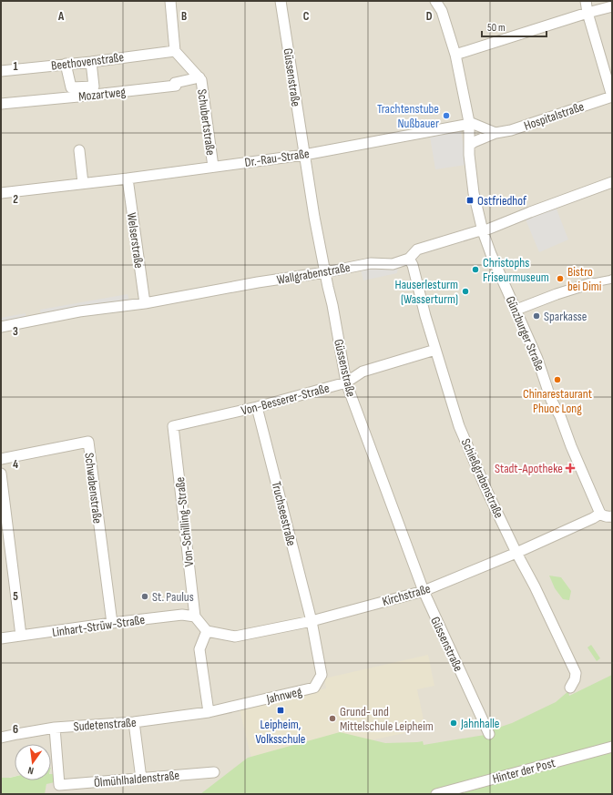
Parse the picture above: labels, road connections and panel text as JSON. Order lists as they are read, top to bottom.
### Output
{
  "streets": {
    "street": [
      "Beethovenstraße",
      "Güssenstraße",
      "Mozartweg",
      "Hospitalstraße",
      "Schubertstraße",
      "Dr.-Rau-Straße",
      "Welserstraße",
      "Wallgrabenstraße",
      "Günzburger Straße",
      "Von-Besserer-Straße",
      "Schießgrabenstraße",
      "Schwabenstraße",
      "Truchseestraße",
      "Von-Schilling-Straße",
      "Kirchstraße",
      "Linhart-Strüw-Straße",
      "Jahnweg",
      "Sudetenstraße",
      "Hinter der Post",
      "Ölmühlhaldenstraße"
    ]
  },
  "crossings": [
    ["Beethovenstraße", "Schubertstraße"],
    ["Güssenstraße", "Dr.-Rau-Straße"],
    ["Güssenstraße", "Wallgrabenstraße"],
    ["Güssenstraße", "Von-Besserer-Straße"],
    ["Güssenstraße", "Kirchstraße"],
    ["Mozartweg", "Schubertstraße"],
    ["Hospitalstraße", "Günzburger Straße"],
    ["Schubertstraße", "Dr.-Rau-Straße"],
    ["Dr.-Rau-Straße", "Welserstraße"],
    ["Dr.-Rau-Straße", "Günzburger Straße"],
    ["Welserstraße", "Wallgrabenstraße"],
    ["Wallgrabenstraße", "Günzburger Straße"],
    ["Wallgrabenstraße", "Schießgrabenstraße"],
    ["Günzburger Straße", "Kirchstraße"],
    ["Von-Besserer-Straße", "Schießgrabenstraße"],
    ["Von-Besserer-Straße", "Truchseestraße"],
    ["Von-Besserer-Straße", "Von-Schilling-Straße"],
    ["Schießgrabenstraße", "Kirchstraße"],
    ["Schwabenstraße", "Linhart-Strüw-Straße"],
    ["Truchseestraße", "Kirchstraße"],
    ["Truchseestraße", "Jahnweg"],
    ["Von-Schilling-Straße", "Linhart-Strüw-Straße"],
    ["Kirchstraße", "Jahnweg"],
    ["Jahnweg", "Sudetenstraße"],
    ["Sudetenstraße", "Ölmühlhaldenstraße"]
  ],
  "places": {
    "other": [
      "Trachtenstube Nußbauer",
      "Christophs Friseurmuseum",
      "Bistro bei Dimi",
      "Hauserlesturm (Wasserturm)",
      "Sparkasse",
      "Chinarestaurant Phuoc Long",
      "St. Paulus",
      "Grund- und Mittelschule Leipheim",
      "Jahnhalle"
    ],
    "transit": ["Ostfriedhof", "Leipheim, Volksschule"],
    "health": ["Stadt-Apotheke"]
  },
  "scale_bar": "50 m",
  "north": "bottom",
  "grid": {
    "columns": [
      "A",
      "B",
      "C",
      "D"
    ],
    "rows": [
      "1",
      "2",
      "3",
      "4",
      "5",
      "6"
    ]
  }
}
